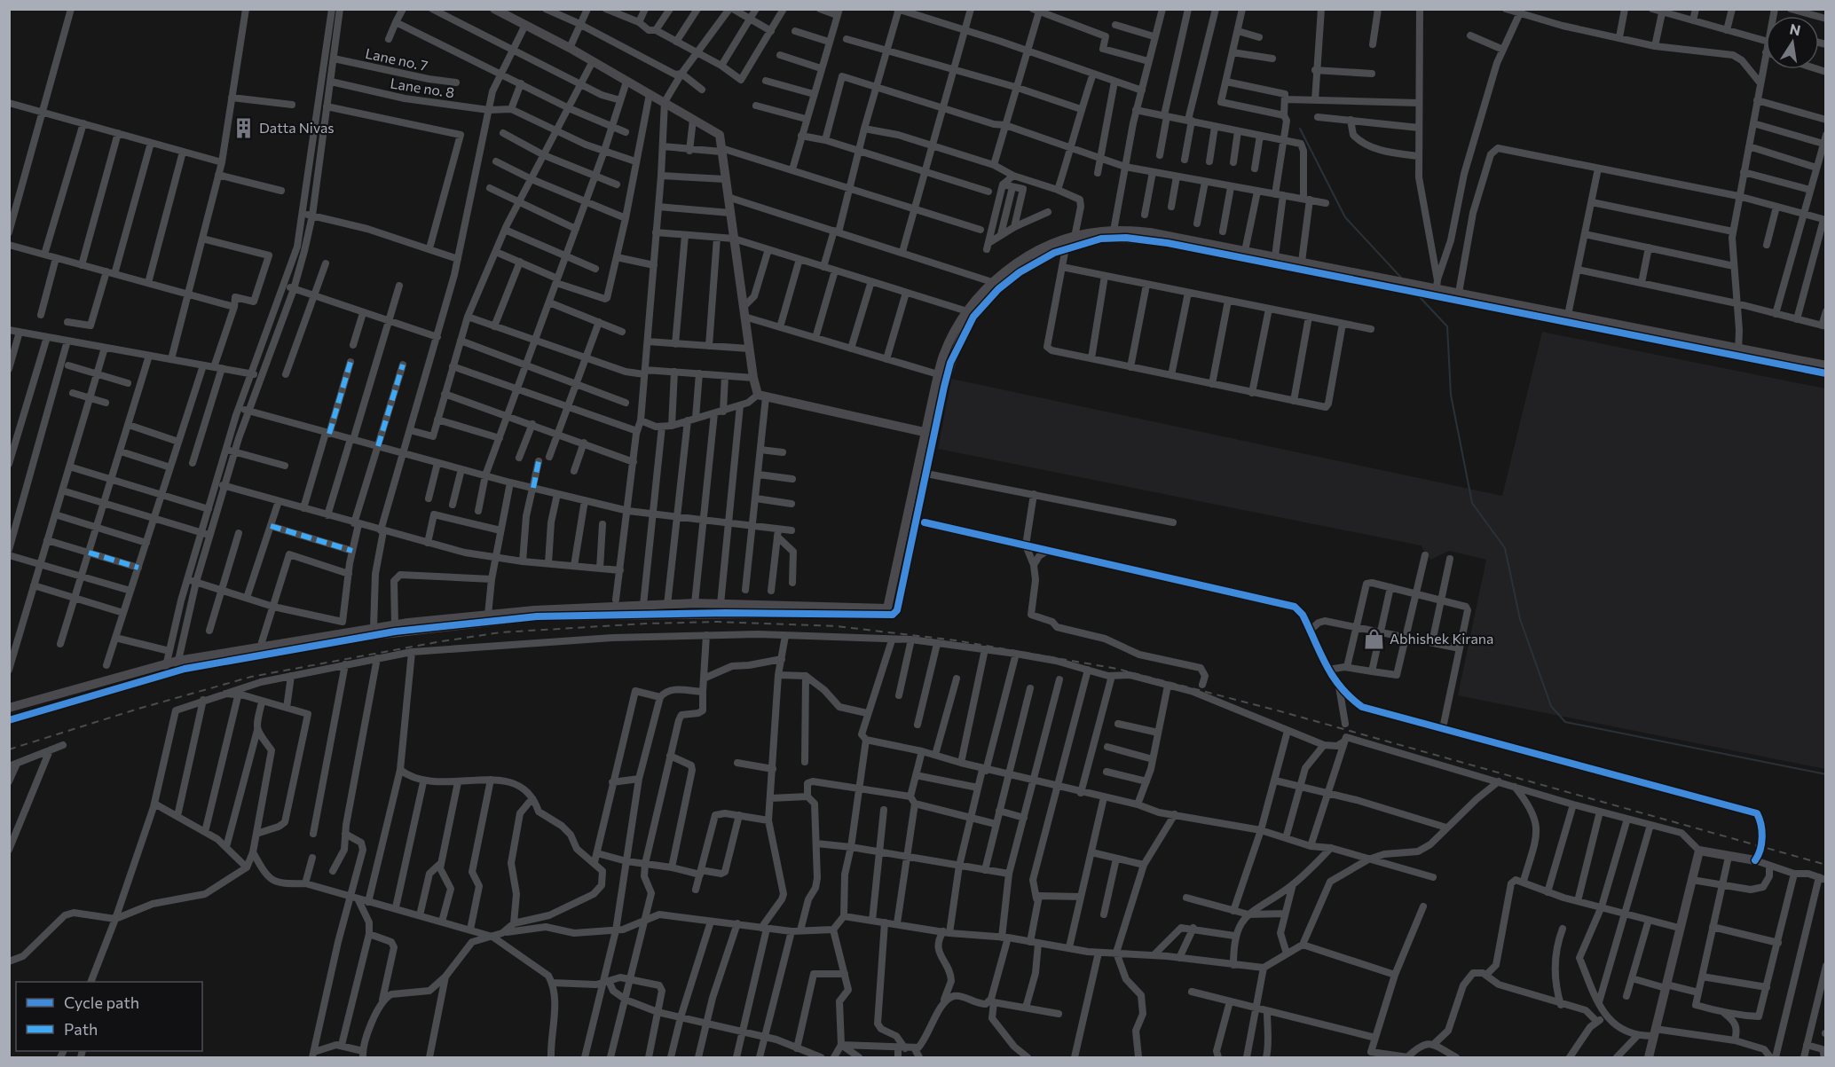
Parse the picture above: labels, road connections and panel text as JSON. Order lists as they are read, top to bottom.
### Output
{
  "streets": {
    "street": ["Lane no. 7", "Lane no. 8"]
  },
  "places": {
    "building": ["Datta Nivas"],
    "shop": ["Abhishek Kirana"]
  },
  "legend": ["Cycle path", "Path"],
  "north": "top"
}
